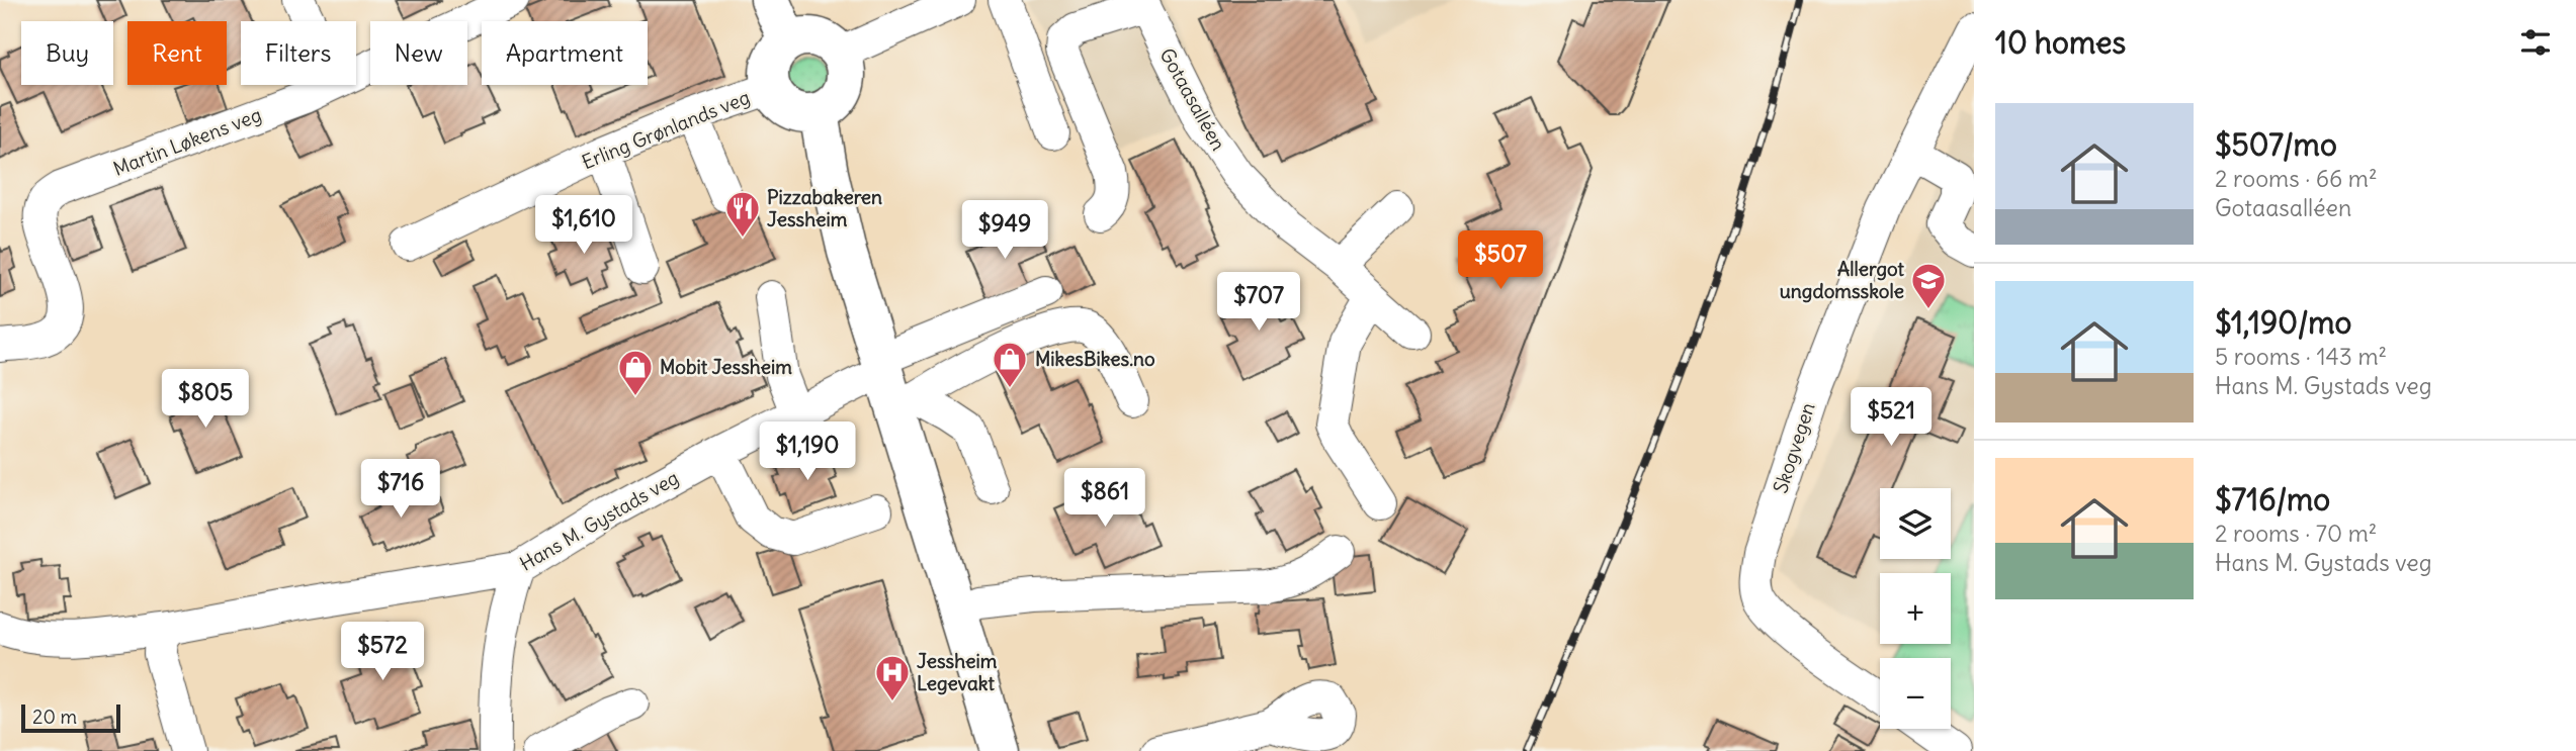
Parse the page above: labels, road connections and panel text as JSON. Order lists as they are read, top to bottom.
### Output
{
  "streets": {
    "street": [
      "Gotaasalléen",
      "Erling Grønlands veg",
      "Martin Løkens veg",
      "Skogvegen",
      "Hans M. Gystads veg"
    ]
  },
  "places": {
    "restaurant": ["Pizzabakeren Jessheim"],
    "school or university": ["Allergot ungdomsskole"],
    "shop": ["MikesBikes.no", "Mobit Jessheim"],
    "hospital": ["Jessheim Legevakt"]
  },
  "scale_bar": "20 m",
  "page": {
    "heading": "10 homes",
    "chip": [
      "Buy",
      "Rent",
      "Filters",
      "New",
      "Apartment"
    ],
    "list": [
      {
        "name": "$507/mo",
        "note": "2 rooms · 66 m² · Gotaasalléen"
      },
      {
        "name": "$1,190/mo",
        "note": "5 rooms · 143 m² · Hans M. Gystads veg"
      },
      {
        "name": "$716/mo",
        "note": "2 rooms · 70 m² · Hans M. Gystads veg"
      }
    ],
    "price": [
      "$1,610",
      "$949",
      "$507",
      "$707",
      "$805",
      "$521",
      "$1,190",
      "$716",
      "$861",
      "$572"
    ],
    "map_buttons": ["+", "−"],
    "scale": "20 m"
  }
}
